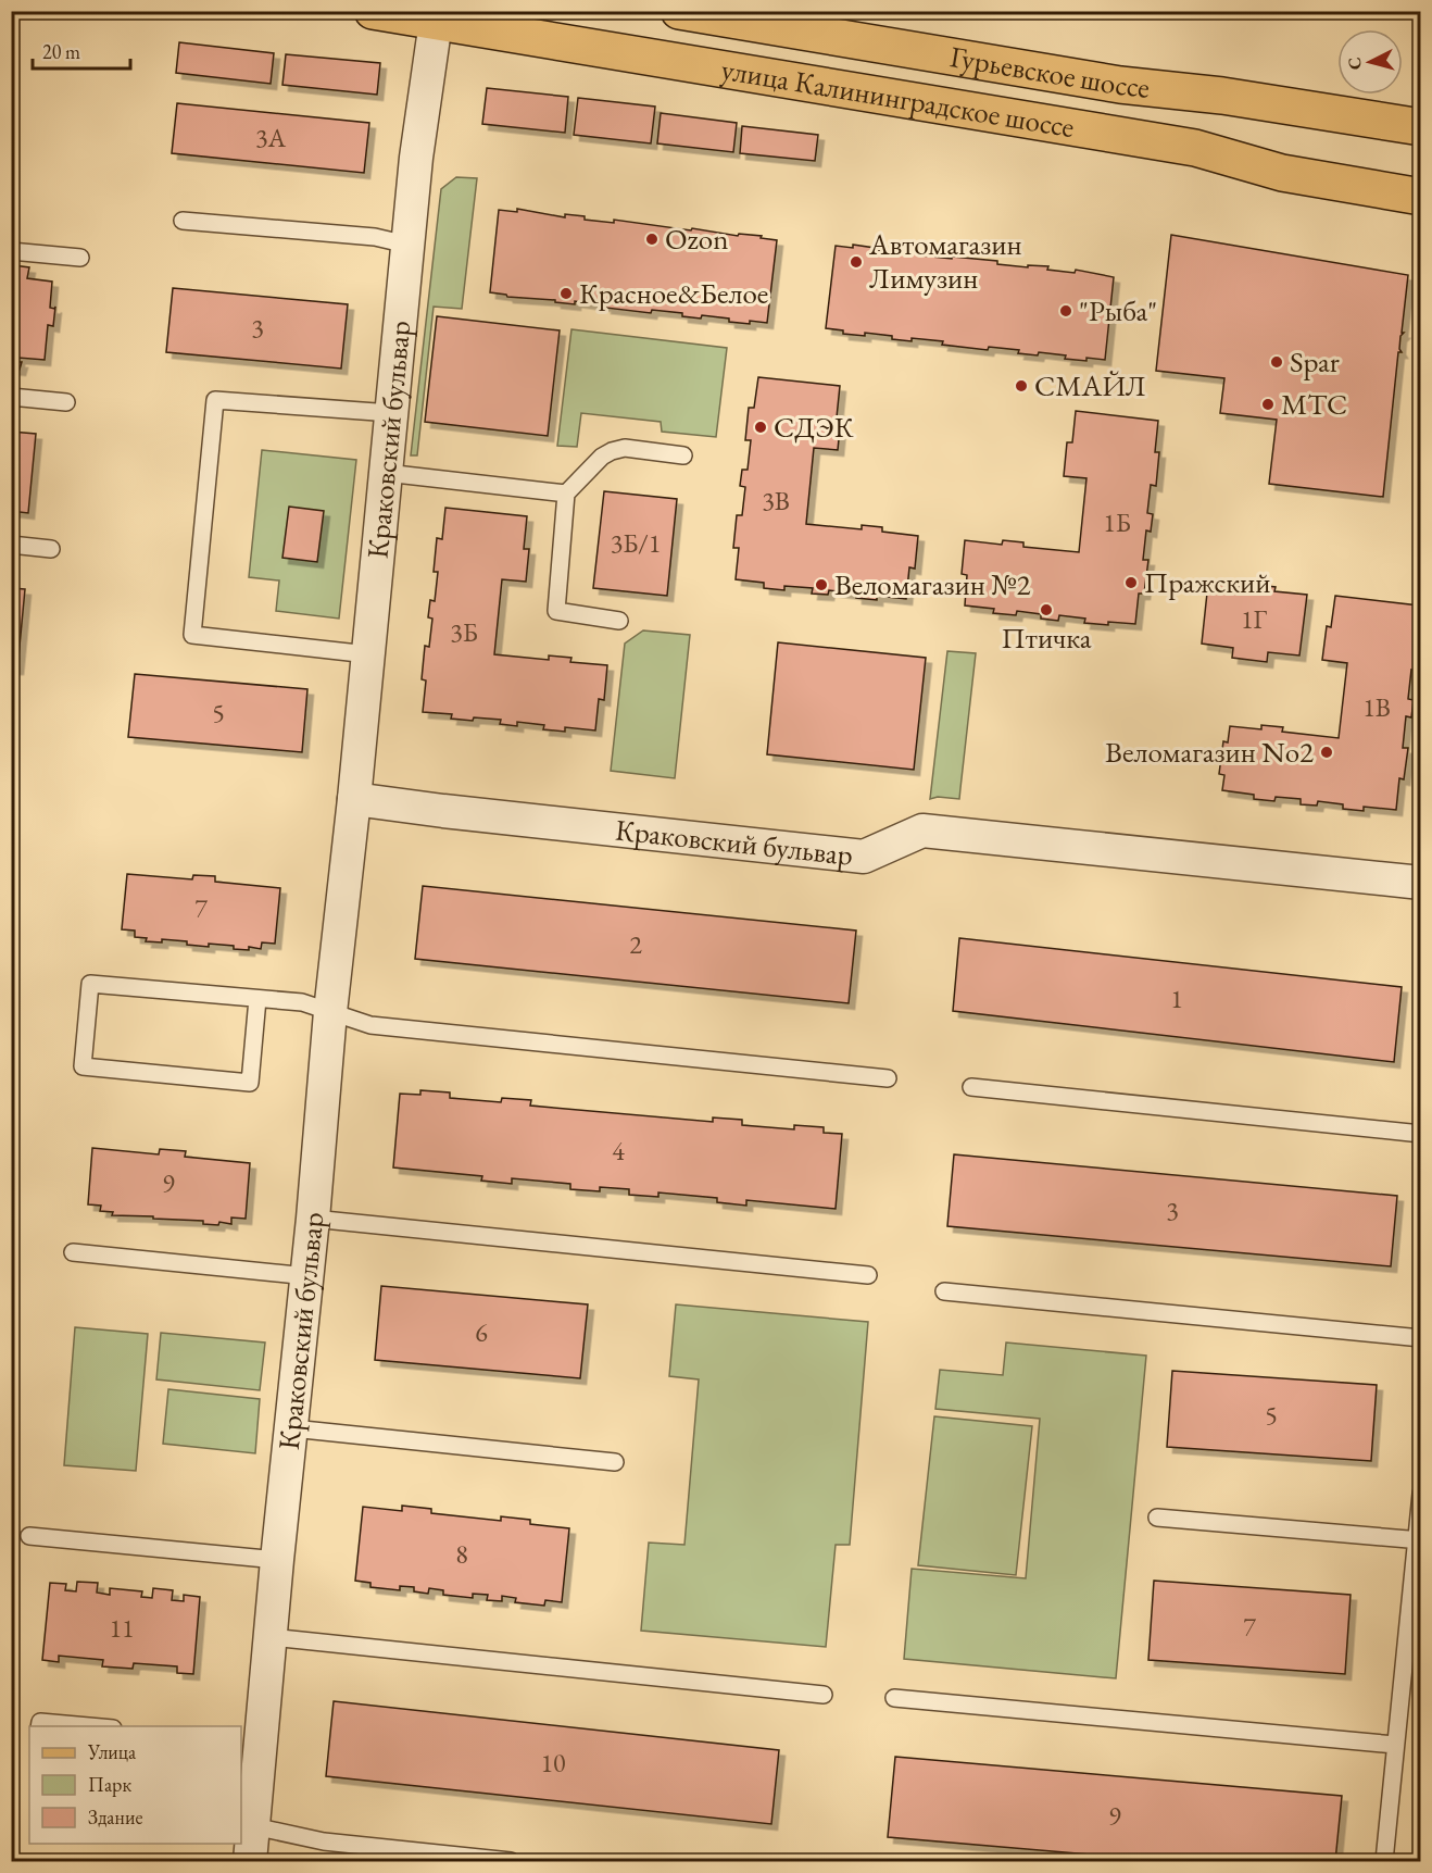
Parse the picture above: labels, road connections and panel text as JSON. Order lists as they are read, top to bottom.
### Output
{
  "streets": {
    "main road": ["Гурьевское шоссе", "улица Калининградское шоссе"],
    "street": ["Краковский бульвар"]
  },
  "crossings": [
    ["улица Калининградское шоссе", "Краковский бульвар"]
  ],
  "places": [
    "Ozon",
    "Автомагазин Лимузин",
    "Красное&Белое",
    "\"Рыба\"",
    "Spar",
    "СМАЙЛ",
    "МТС",
    "СДЭК",
    "Пражский",
    "Веломагазин №2",
    "Птичка",
    "Веломагазин No2"
  ],
  "house_numbers": [
    "3А",
    "3",
    "3В",
    "1Б",
    "3Б/1",
    "1Г",
    "3Б",
    "1В",
    "5",
    "7",
    "2",
    "1",
    "4",
    "9",
    "3",
    "6",
    "5",
    "8",
    "7",
    "11",
    "10",
    "9"
  ],
  "legend": ["Улица", "Парк", "Здание"],
  "scale_bar": "20 m",
  "north": "left"
}
